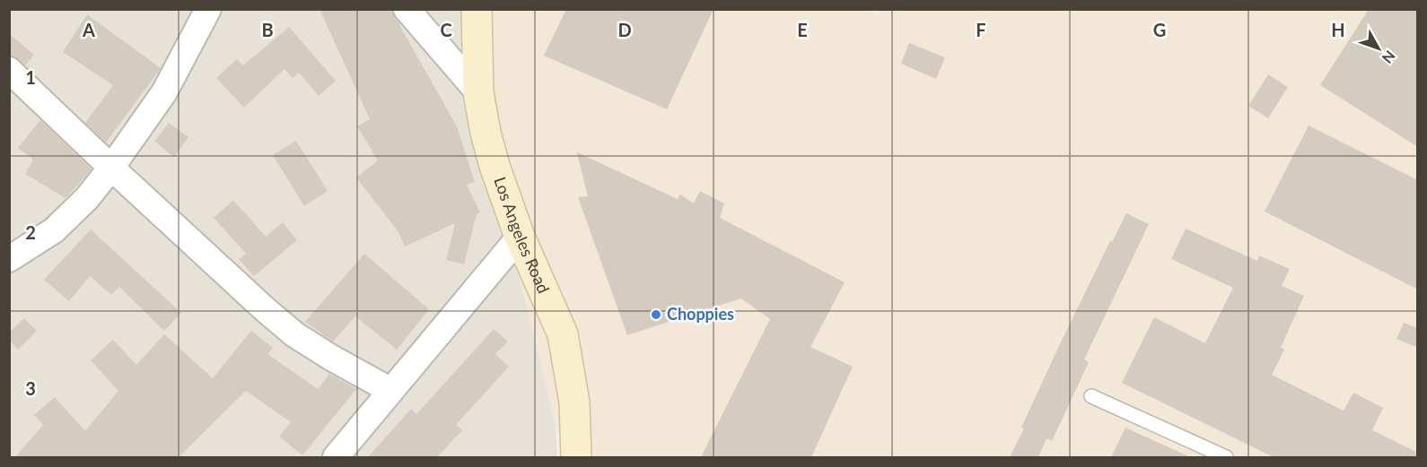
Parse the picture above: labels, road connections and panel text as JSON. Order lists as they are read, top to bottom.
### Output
{
  "streets": {
    "main road": ["Los Angeles Road"]
  },
  "places": ["Choppies"],
  "north": "bottom right",
  "grid": {
    "columns": [
      "A",
      "B",
      "C",
      "D",
      "E",
      "F",
      "G",
      "H"
    ],
    "rows": ["1", "2", "3"]
  }
}
